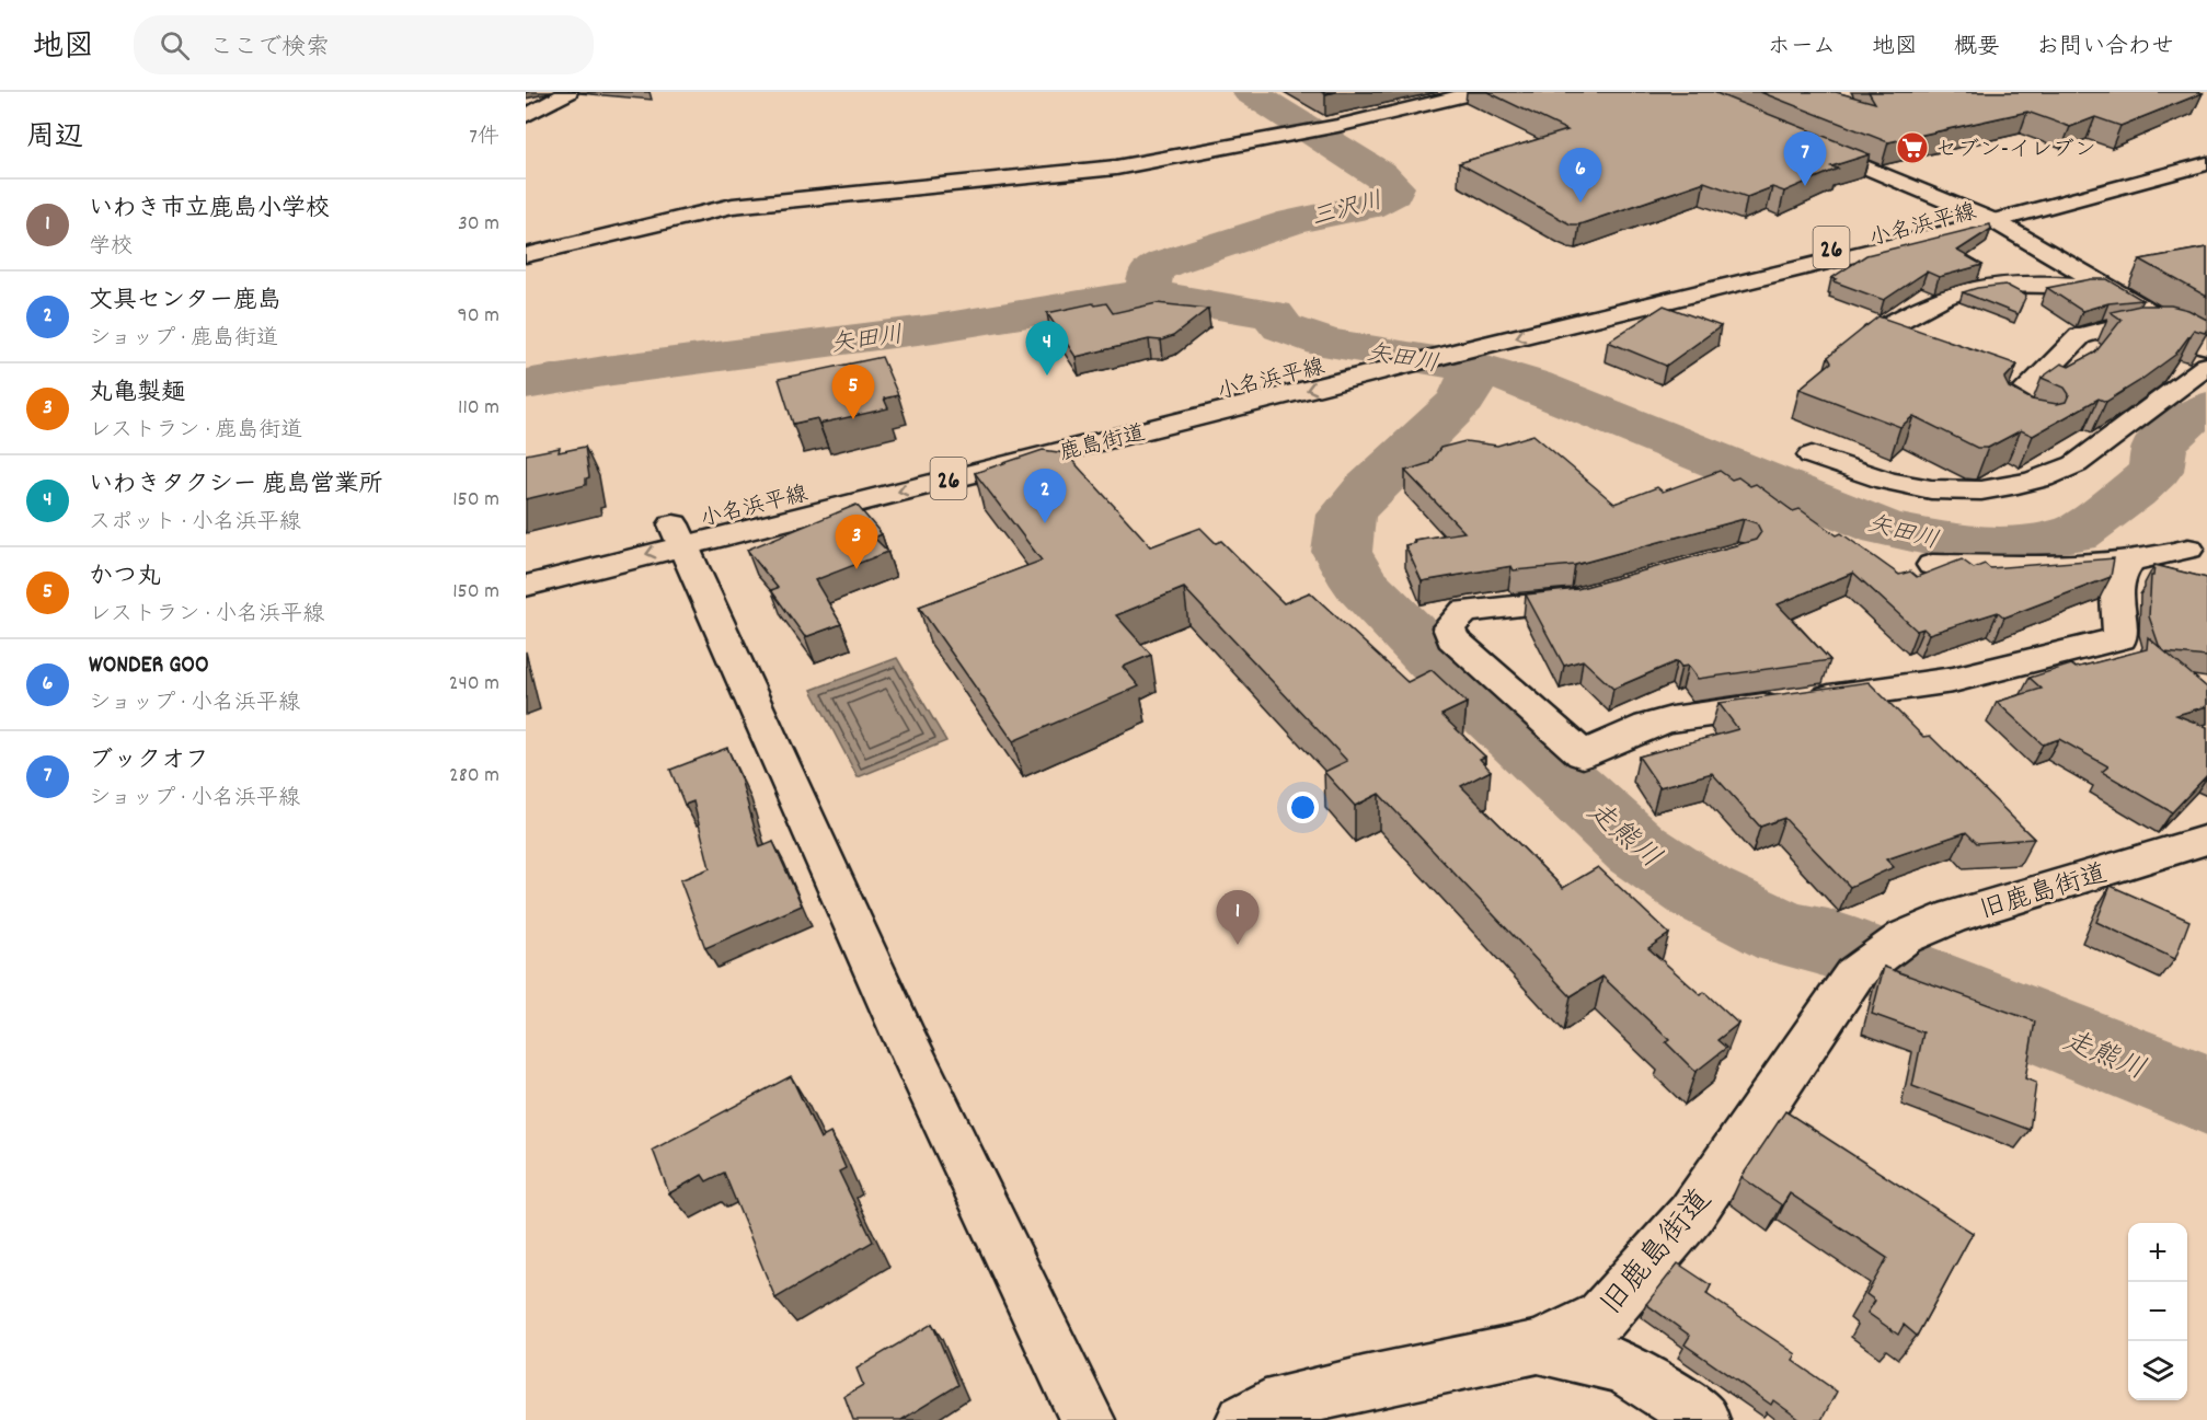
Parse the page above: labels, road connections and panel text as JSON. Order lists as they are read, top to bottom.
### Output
{
  "streets": {
    "street": [
      "小名浜平線",
      "26",
      "鹿島街道",
      "旧鹿島街道"
    ]
  },
  "crossings": [
    ["小名浜平線", "鹿島街道"]
  ],
  "water": ["三沢川", "矢田川", "走熊川"],
  "places": {
    "supermarket": ["セブン-イレブン"]
  },
  "page": {
    "header": "地図",
    "search": "ここで検索",
    "nav": [
      "ホーム",
      "地図",
      "概要",
      "お問い合わせ"
    ],
    "heading": ["周辺", "7件"],
    "pins": [
      "7",
      "6",
      "4",
      "5",
      "2",
      "3",
      "1"
    ],
    "list": [
      {
        "mark": "1",
        "name": "いわき市立鹿島小学校",
        "note": "学校",
        "value": "30 m"
      },
      {
        "mark": "2",
        "name": "文具センター鹿島",
        "note": "ショップ · 鹿島街道",
        "value": "90 m"
      },
      {
        "mark": "3",
        "name": "丸亀製麺",
        "note": "レストラン · 鹿島街道",
        "value": "110 m"
      },
      {
        "mark": "4",
        "name": "いわきタクシー 鹿島営業所",
        "note": "スポット · 小名浜平線",
        "value": "150 m"
      },
      {
        "mark": "5",
        "name": "かつ丸",
        "note": "レストラン · 小名浜平線",
        "value": "150 m"
      },
      {
        "mark": "6",
        "name": "WONDER GOO",
        "note": "ショップ · 小名浜平線",
        "value": "240 m"
      },
      {
        "mark": "7",
        "name": "ブックオフ",
        "note": "ショップ · 小名浜平線",
        "value": "280 m"
      }
    ],
    "map_buttons": ["+", "−"]
  }
}
